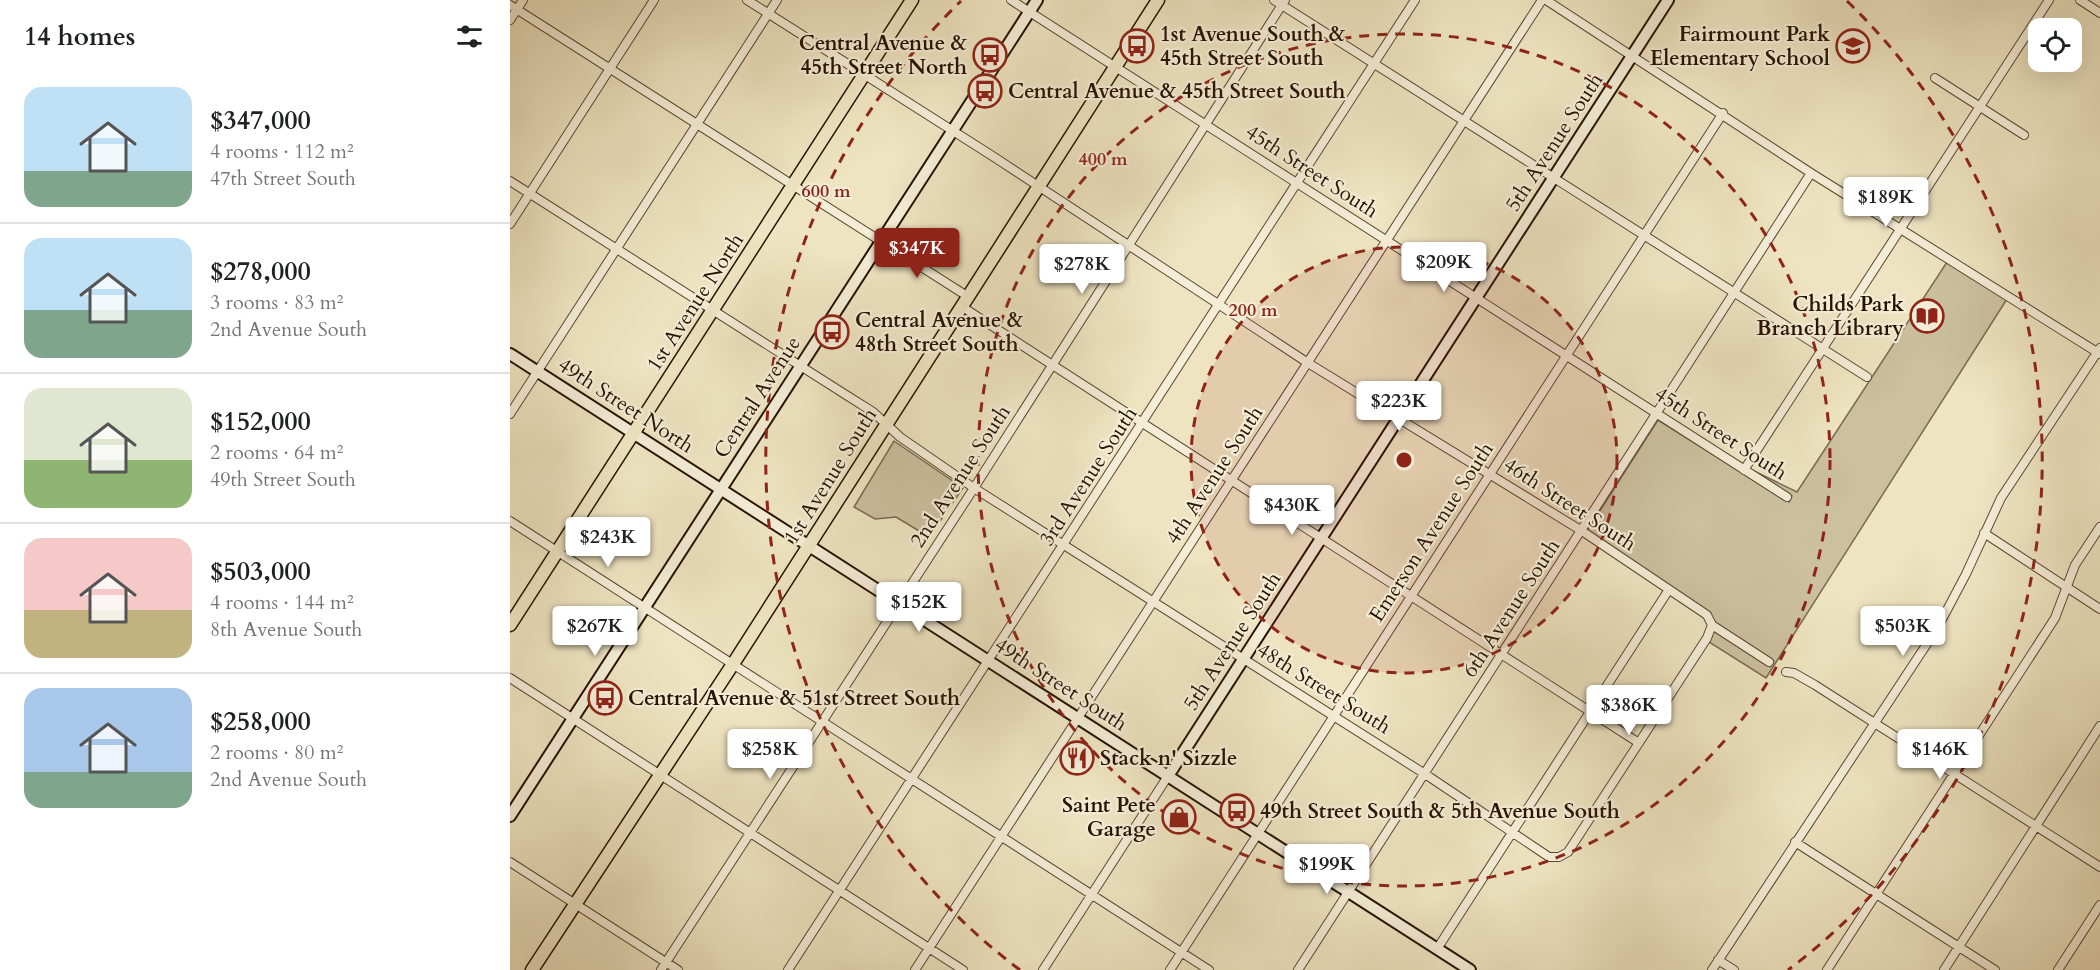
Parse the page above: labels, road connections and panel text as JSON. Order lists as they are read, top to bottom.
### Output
{
  "streets": {
    "main road": [
      "5th Avenue South",
      "1st Avenue North",
      "Central Avenue",
      "49th Street North",
      "1st Avenue South",
      "49th Street South"
    ],
    "street": [
      "45th Street South",
      "4th Avenue South",
      "2nd Avenue South",
      "3rd Avenue South",
      "46th Street South",
      "Emerson Avenue South",
      "6th Avenue South",
      "48th Street South"
    ]
  },
  "crossings": [
    ["5th Avenue South", "45th Street South"],
    ["5th Avenue South", "46th Street South"],
    ["5th Avenue South", "49th Street South"],
    ["5th Avenue South", "48th Street South"],
    ["45th Street South", "Central Avenue"],
    ["45th Street South", "4th Avenue South"],
    ["45th Street South", "1st Avenue South"],
    ["45th Street South", "2nd Avenue South"],
    ["45th Street South", "3rd Avenue South"],
    ["45th Street South", "Emerson Avenue South"],
    ["45th Street South", "6th Avenue South"],
    ["1st Avenue North", "49th Street North"],
    ["1st Avenue North", "46th Street South"],
    ["1st Avenue North", "48th Street South"],
    ["Central Avenue", "49th Street North"],
    ["Central Avenue", "46th Street South"],
    ["Central Avenue", "49th Street South"],
    ["Central Avenue", "48th Street South"],
    ["49th Street North", "49th Street South"],
    ["4th Avenue South", "46th Street South"],
    ["4th Avenue South", "49th Street South"],
    ["4th Avenue South", "48th Street South"],
    ["1st Avenue South", "46th Street South"],
    ["1st Avenue South", "49th Street South"],
    ["1st Avenue South", "48th Street South"],
    ["2nd Avenue South", "46th Street South"],
    ["2nd Avenue South", "49th Street South"],
    ["2nd Avenue South", "48th Street South"],
    ["3rd Avenue South", "46th Street South"],
    ["3rd Avenue South", "49th Street South"],
    ["3rd Avenue South", "48th Street South"],
    ["46th Street South", "Emerson Avenue South"],
    ["46th Street South", "6th Avenue South"],
    ["Emerson Avenue South", "49th Street South"],
    ["Emerson Avenue South", "48th Street South"],
    ["6th Avenue South", "49th Street South"],
    ["6th Avenue South", "48th Street South"]
  ],
  "places": {
    "bus stop": [
      "1st Avenue South & 45th Street South",
      "Central Avenue & 45th Street North",
      "Central Avenue & 45th Street South",
      "Central Avenue & 48th Street South",
      "Central Avenue & 51st Street South",
      "49th Street South & 5th Avenue South"
    ],
    "school or university": ["Fairmount Park Elementary School"],
    "library": ["Childs Park Branch Library"],
    "restaurant": ["Stack n' Sizzle"],
    "shop": ["Saint Pete Garage"]
  },
  "page": {
    "heading": "14 homes",
    "list": [
      {
        "name": "$347,000",
        "note": "4 rooms · 112 m² · 47th Street South"
      },
      {
        "name": "$278,000",
        "note": "3 rooms · 83 m² · 2nd Avenue South"
      },
      {
        "name": "$152,000",
        "note": "2 rooms · 64 m² · 49th Street South"
      },
      {
        "name": "$503,000",
        "note": "4 rooms · 144 m² · 8th Avenue South"
      },
      {
        "name": "$258,000",
        "note": "2 rooms · 80 m² · 2nd Avenue South"
      }
    ],
    "price": [
      "$189K",
      "$347K",
      "$209K",
      "$278K",
      "$223K",
      "$430K",
      "$243K",
      "$152K",
      "$267K",
      "$503K",
      "$386K",
      "$258K",
      "$146K",
      "$199K"
    ]
  },
  "rings": ["400 m", "600 m", "200 m"]
}
